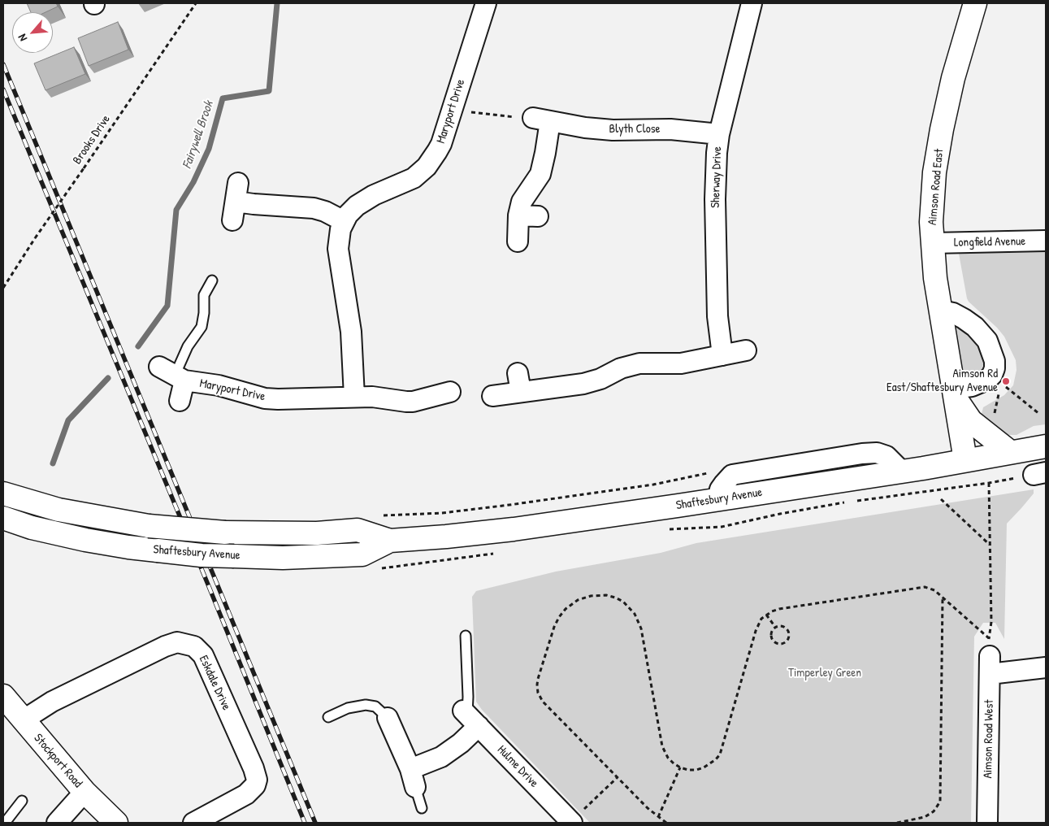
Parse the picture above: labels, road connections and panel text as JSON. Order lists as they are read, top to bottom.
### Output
{
  "streets": {
    "main road": ["Aimson Road East", "Shaftesbury Avenue", "Stockport Road"],
    "street": [
      "Maryport Drive",
      "Blyth Close",
      "Sherway Drive",
      "Longfield Avenue",
      "Eskdale Drive",
      "Aimson Road West",
      "Hulme Drive"
    ],
    "path": ["Brooks Drive"]
  },
  "crossings": [
    ["Blyth Close", "Sherway Drive"],
    ["Aimson Road East", "Longfield Avenue"],
    ["Aimson Road East", "Shaftesbury Avenue"],
    ["Eskdale Drive", "Stockport Road"]
  ],
  "water": ["Fairywell Brook"],
  "parks": ["Timperley Green"],
  "places": ["Aimson Rd East/Shaftesbury Avenue"],
  "north": "bottom left"
}
